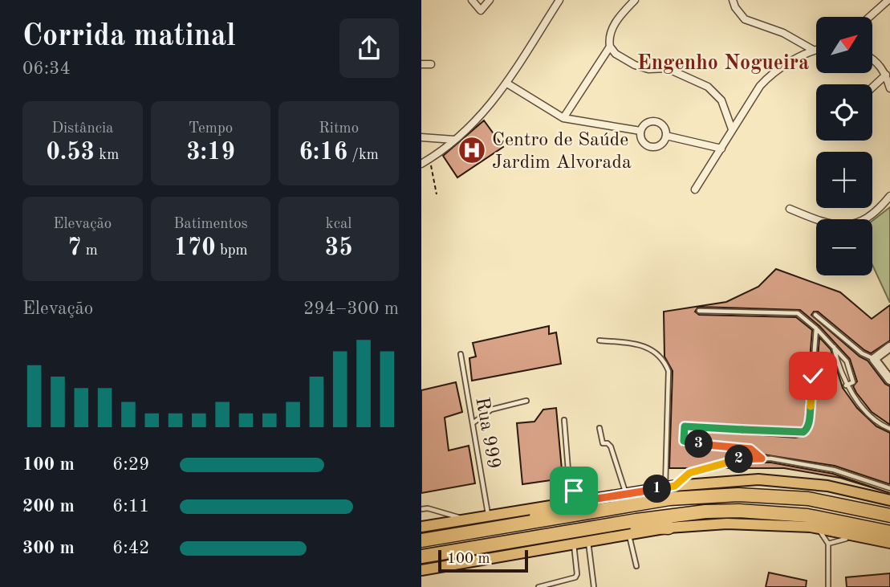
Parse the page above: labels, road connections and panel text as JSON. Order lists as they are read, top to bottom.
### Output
{
  "streets": {
    "lane": ["Rua 999"]
  },
  "districts": ["Engenho Nogueira"],
  "places": {
    "hospital": ["Centro de Saúde Jardim Alvorada"]
  },
  "scale_bar": "100 m",
  "north": "top right",
  "page": {
    "heading": ["Corrida matinal", "06:34"],
    "map_buttons": ["+", "−"],
    "stats": [
      ["Distância", "0.53 km"],
      ["Tempo", "3:19"],
      ["Ritmo", "6:16 /km"],
      ["Elevação", "7 m"],
      ["Batimentos", "170 bpm"],
      ["kcal", "35"]
    ],
    "chart": ["Elevação", "294–300 m"],
    "pins": ["3", "2", "1"],
    "list": [
      {
        "name": "100 m",
        "note": "6:29"
      },
      {
        "name": "200 m",
        "note": "6:11"
      },
      {
        "name": "300 m",
        "note": "6:42"
      }
    ],
    "scale": "100 m"
  }
}
